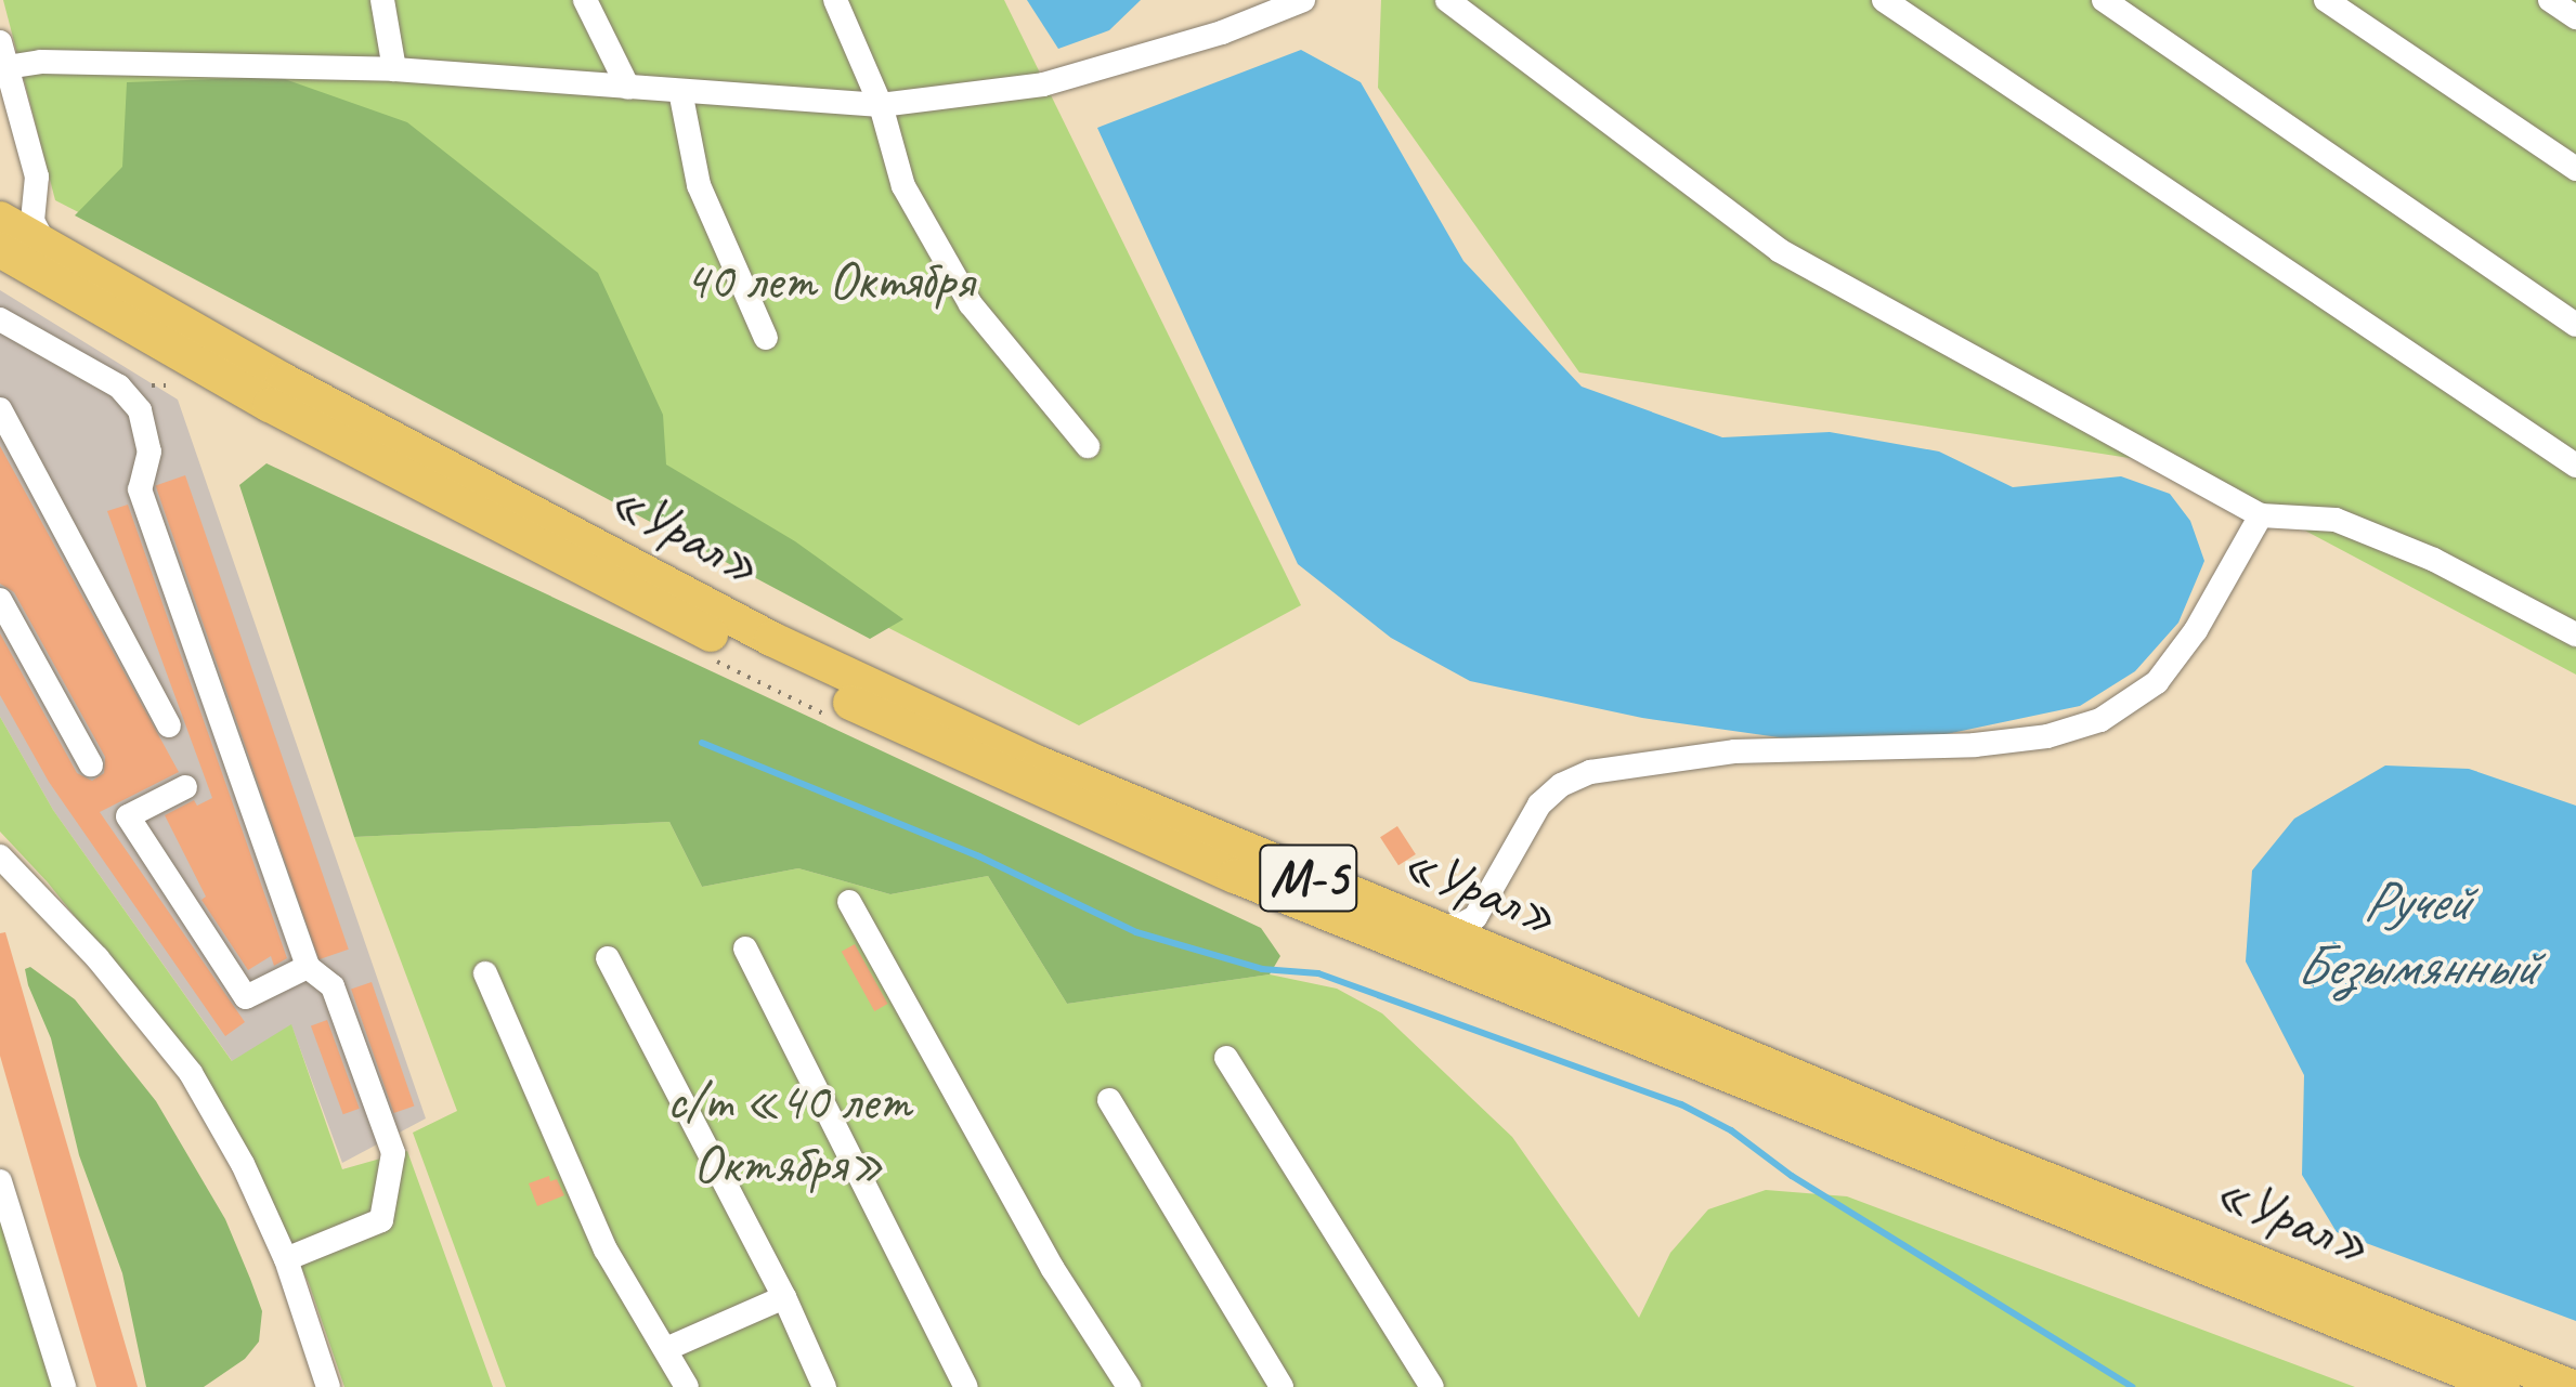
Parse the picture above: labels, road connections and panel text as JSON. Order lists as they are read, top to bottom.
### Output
{
  "streets": {
    "highway": ["«Урал»", "М-5"]
  },
  "crossings": [
    ["«Урал»", "М-5"]
  ],
  "water": ["Ручей Безымянный"],
  "parks": ["40 лет Октября", "с/т «40 лет Октября»"]
}
